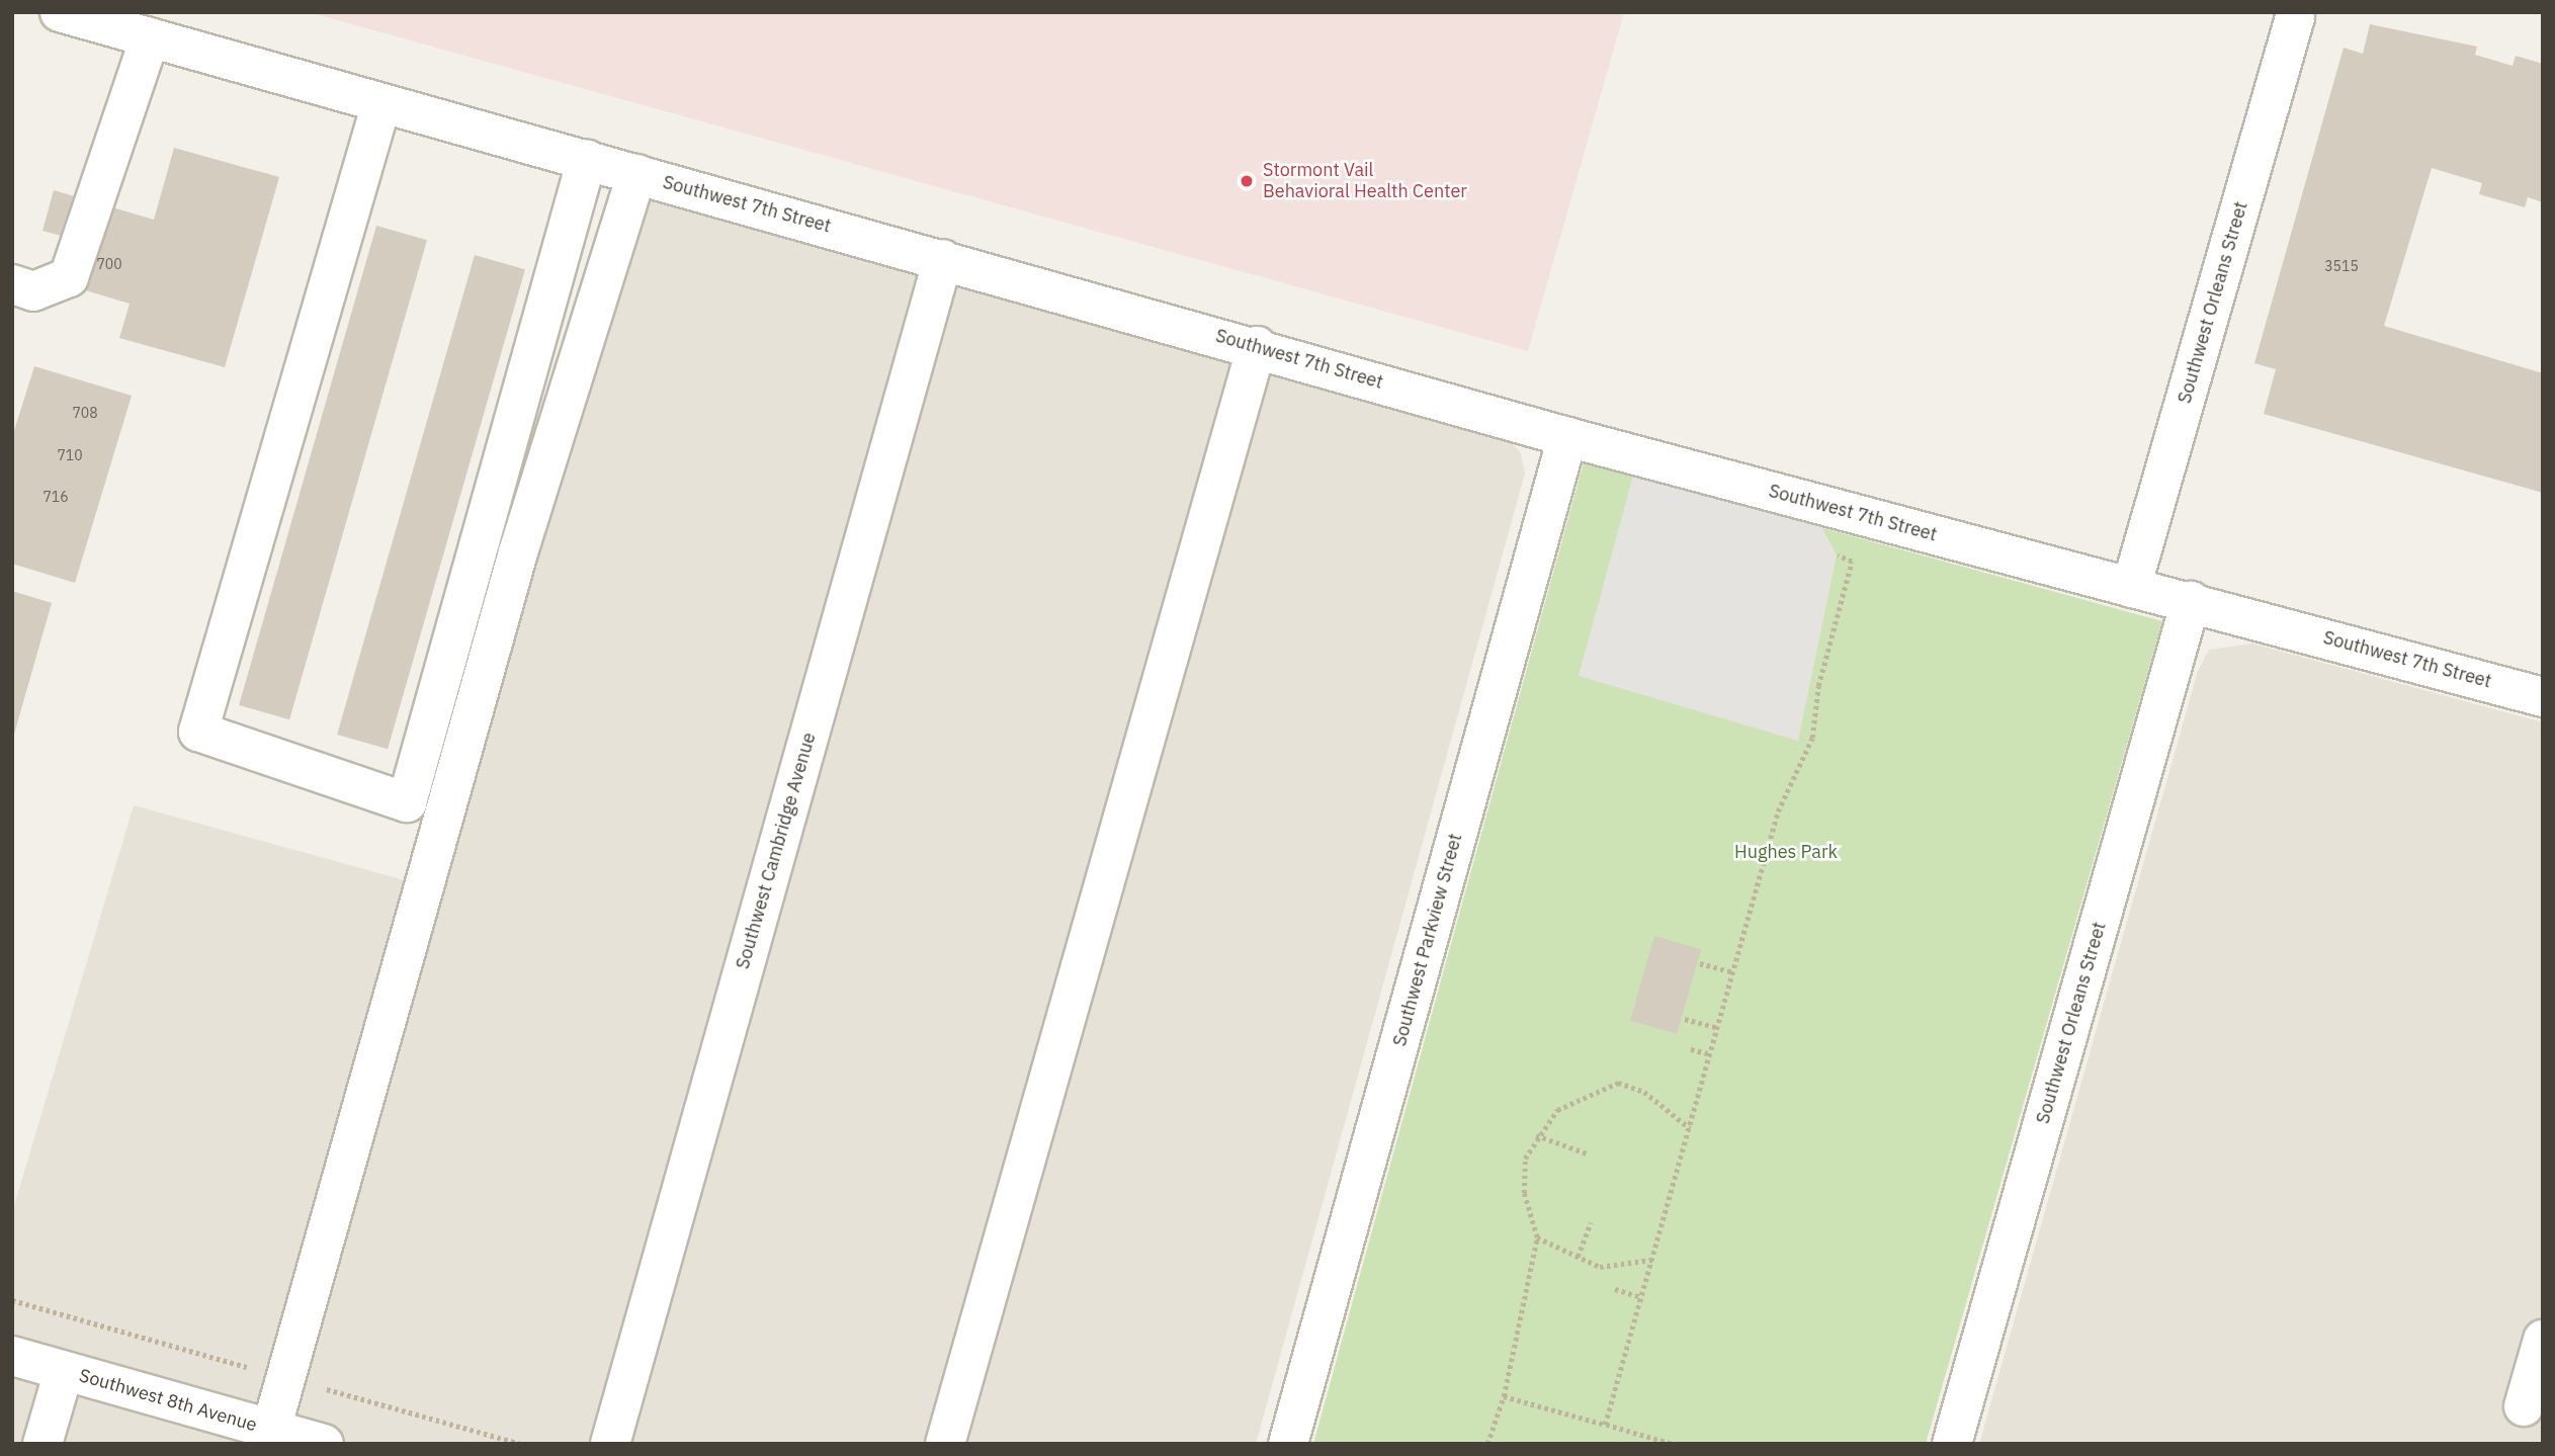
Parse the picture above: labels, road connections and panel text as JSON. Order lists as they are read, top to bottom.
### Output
{
  "streets": {
    "street": [
      "Southwest 7th Street",
      "Southwest Orleans Street",
      "Southwest Cambridge Avenue",
      "Southwest Parkview Street",
      "Southwest 8th Avenue"
    ]
  },
  "crossings": [
    ["Southwest 7th Street", "Southwest Orleans Street"],
    ["Southwest 7th Street", "Southwest Cambridge Avenue"],
    ["Southwest 7th Street", "Southwest Parkview Street"]
  ],
  "parks": ["Hughes Park"],
  "places": ["Stormont Vail Behavioral Health Center"],
  "house_numbers": [
    "700",
    "3515",
    "708",
    "710",
    "716"
  ]
}
